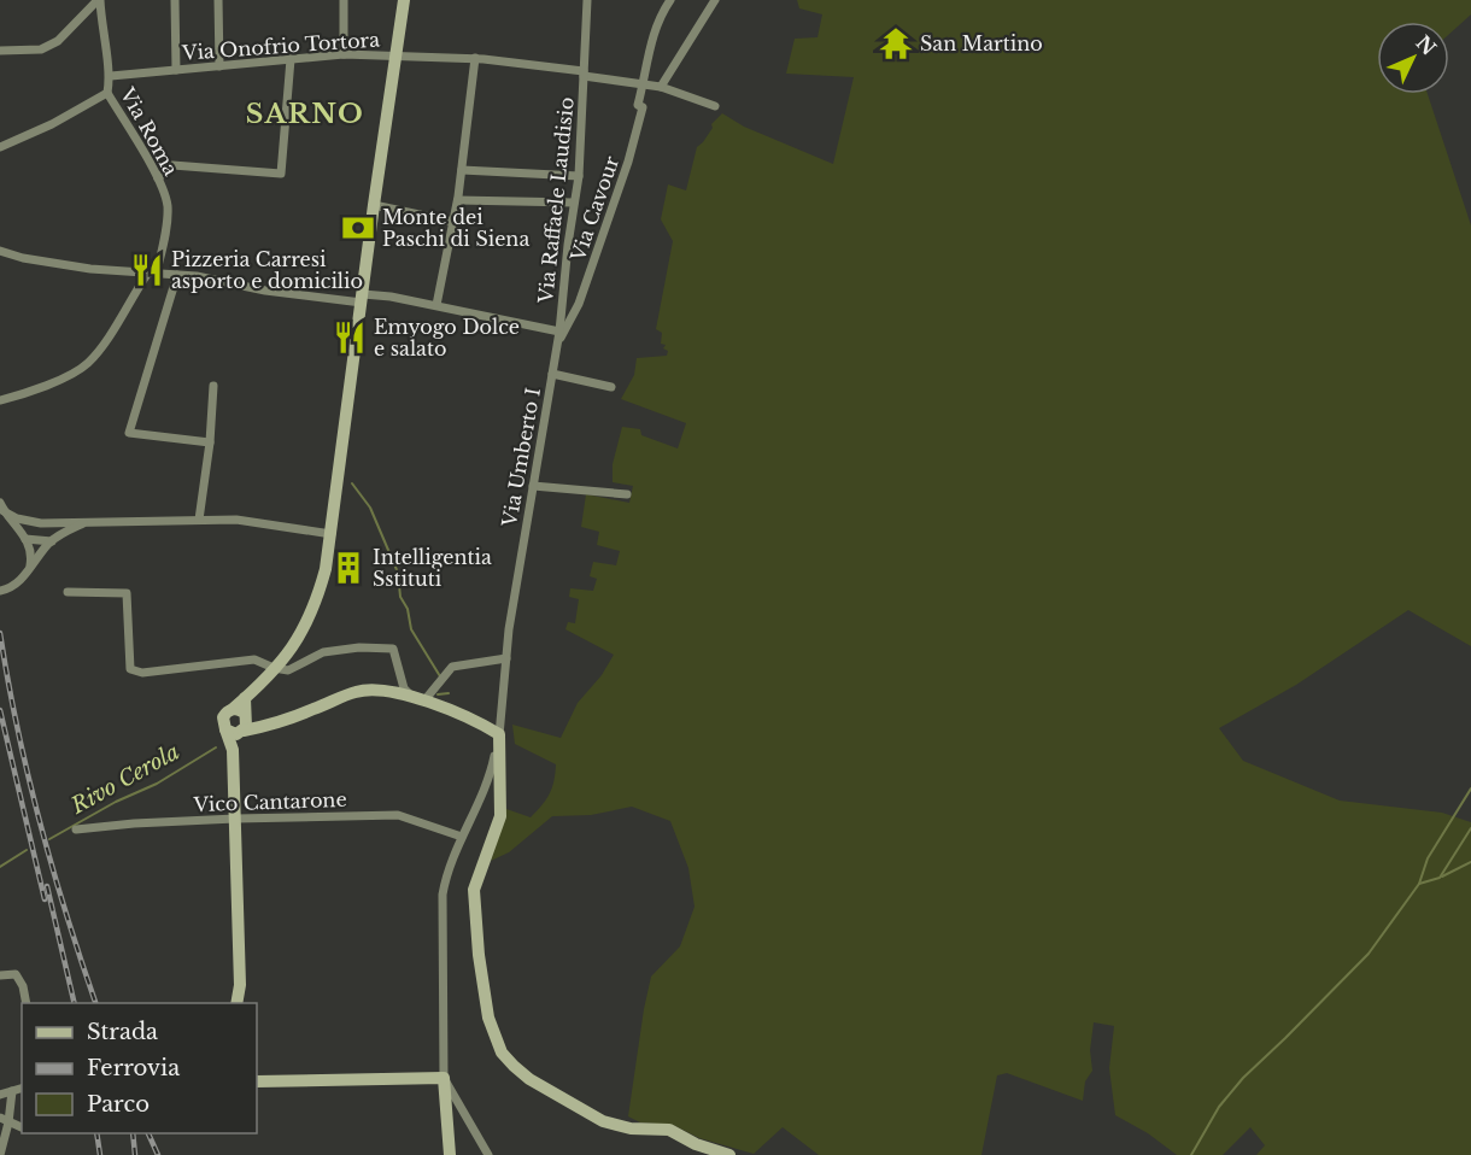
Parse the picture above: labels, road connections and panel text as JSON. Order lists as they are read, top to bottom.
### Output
{
  "streets": {
    "street": [
      "Via Onofrio Tortora",
      "Via Roma",
      "Via Raffaele Laudisio",
      "Via Cavour",
      "Via Umberto I",
      "Vico Cantarone"
    ]
  },
  "crossings": [
    ["Via Onofrio Tortora", "Via Roma"],
    ["Via Onofrio Tortora", "Via Raffaele Laudisio"],
    ["Via Onofrio Tortora", "Via Cavour"],
    ["Via Raffaele Laudisio", "Via Umberto I"],
    ["Via Cavour", "Via Umberto I"],
    ["Via Umberto I", "Vico Cantarone"]
  ],
  "districts": ["SARNO"],
  "water": ["Rivo Cerola"],
  "places": {
    "temple": ["San Martino"],
    "bank": ["Monte dei Paschi di Siena"],
    "restaurant": ["Pizzeria Carresi asporto e domicilio", "Emyogo Dolce e salato"],
    "building": ["Intelligentia Sstituti"]
  },
  "legend": ["Strada", "Ferrovia", "Parco"],
  "north": "top right"
}
